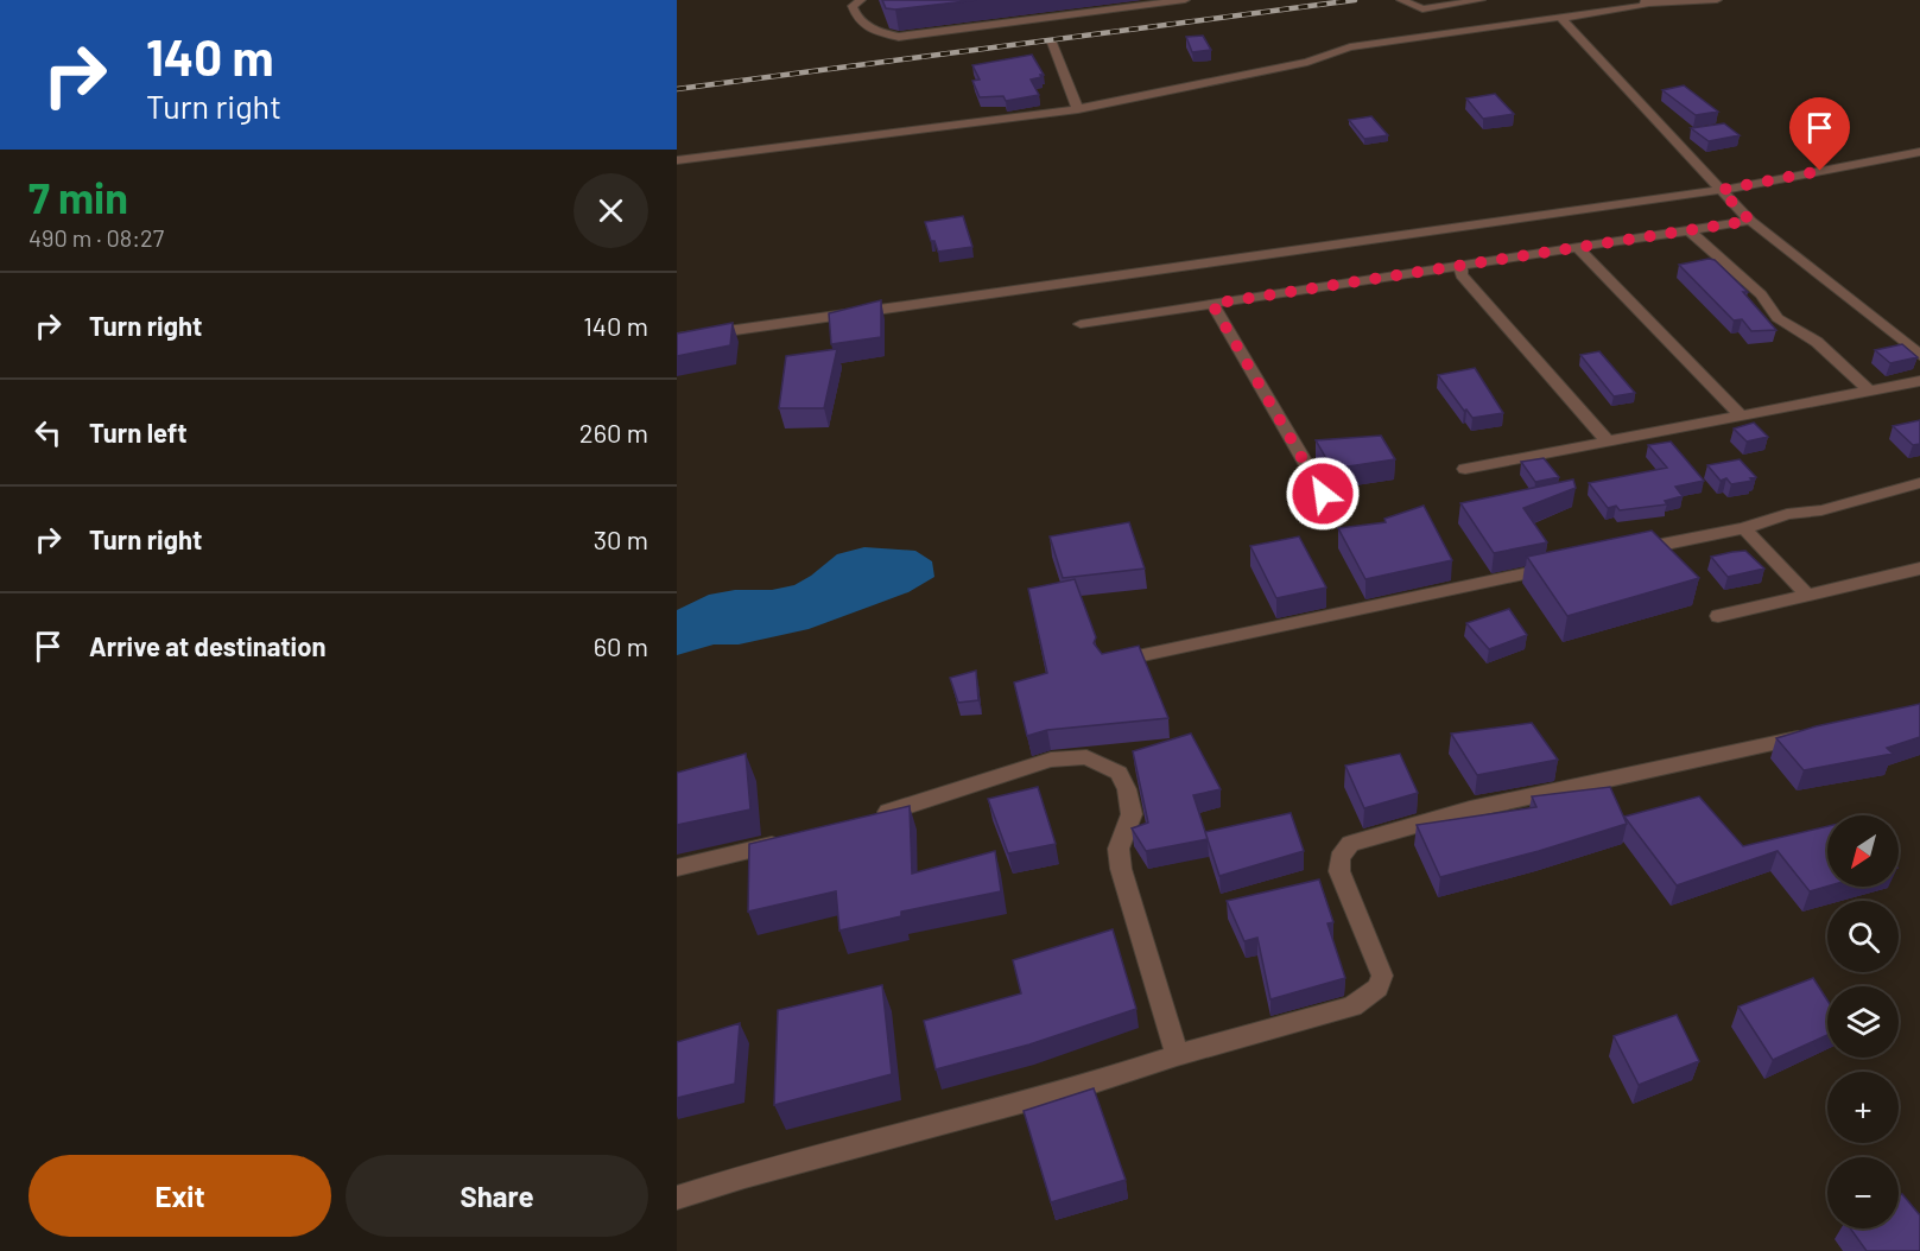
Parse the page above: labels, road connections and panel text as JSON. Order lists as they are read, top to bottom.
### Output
{
  "north": "bottom left",
  "page": {
    "turn": ["140 m", "Turn right"],
    "heading": ["7 min", "490 m · 08:27"],
    "list": [
      {
        "name": "Turn right",
        "value": "140 m"
      },
      {
        "name": "Turn left",
        "value": "260 m"
      },
      {
        "name": "Turn right",
        "value": "30 m"
      },
      {
        "name": "Arrive at destination",
        "value": "60 m"
      }
    ],
    "map_buttons": ["+", "−"],
    "buttons": ["Exit", "Share"]
  }
}
